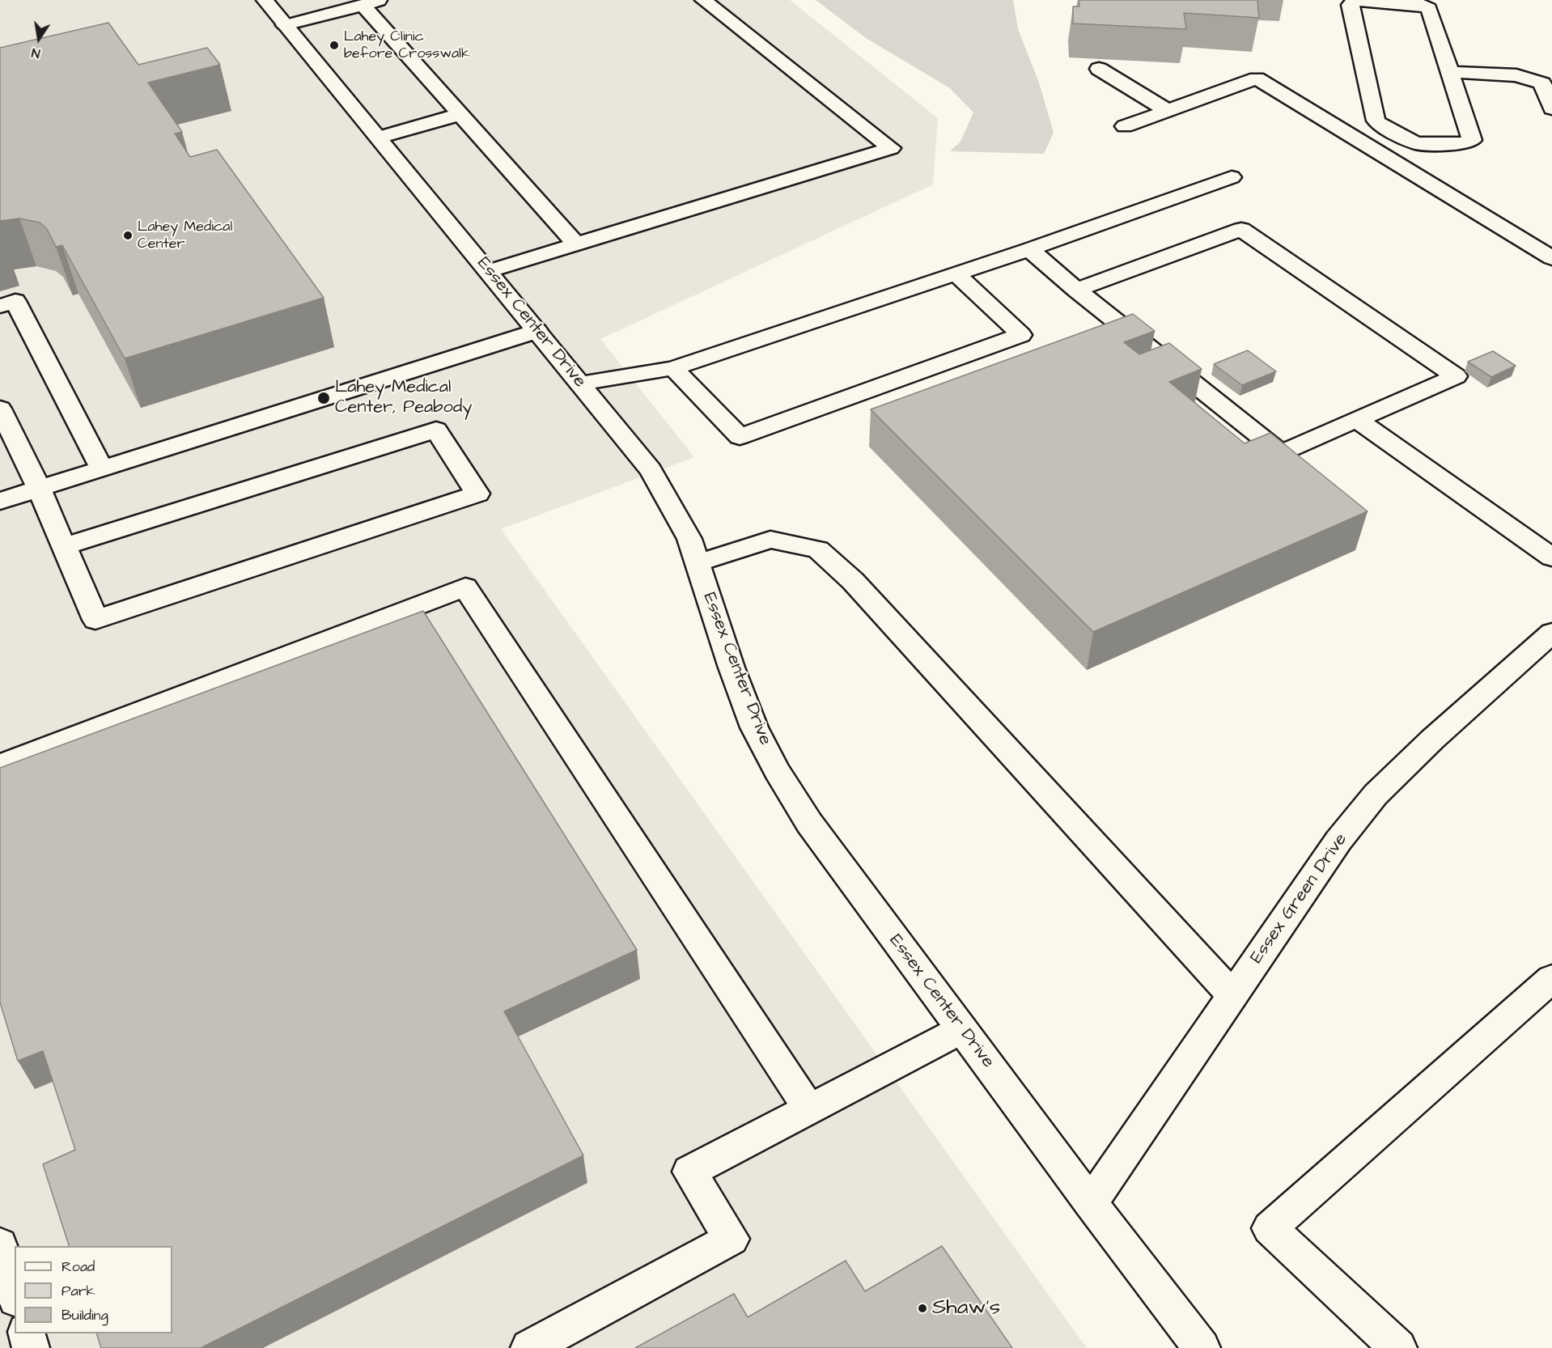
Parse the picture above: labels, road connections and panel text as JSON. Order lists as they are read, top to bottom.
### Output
{
  "streets": {
    "street": ["Essex Center Drive", "Essex Green Drive"]
  },
  "crossings": [
    ["Essex Center Drive", "Essex Green Drive"]
  ],
  "places": [
    "Lahey Clinic before Crosswalk",
    "Lahey Medical Center",
    "Lahey Medical Center, Peabody",
    "Shaw's"
  ],
  "legend": ["Road", "Park", "Building"],
  "north": "bottom"
}
